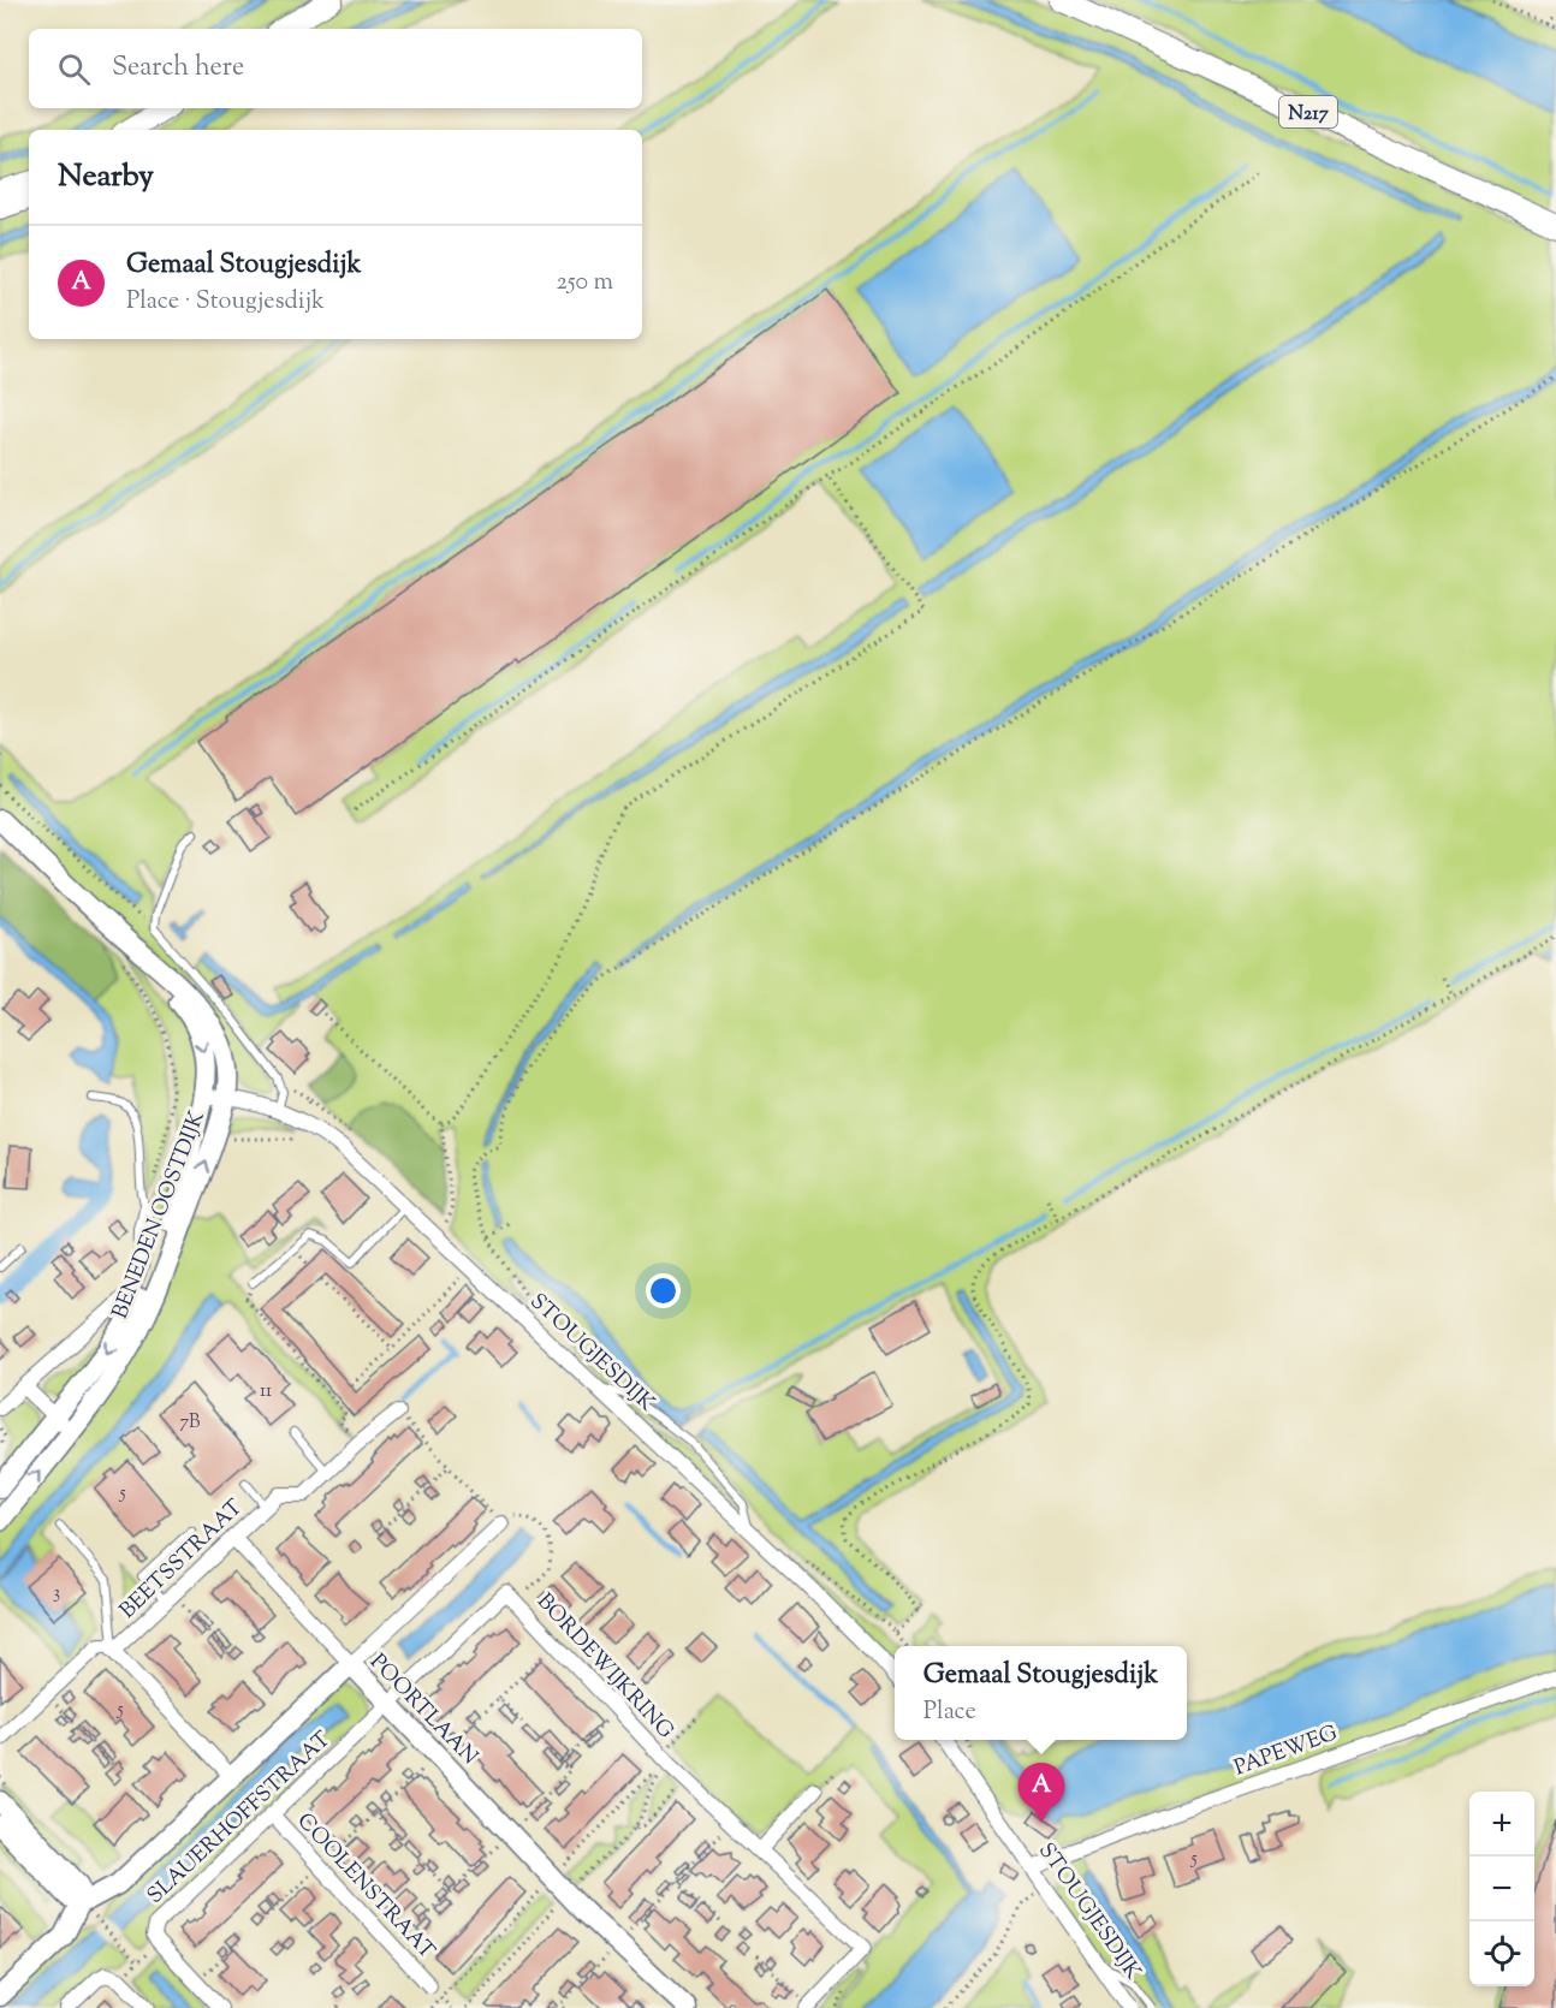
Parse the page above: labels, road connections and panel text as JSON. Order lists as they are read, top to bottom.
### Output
{
  "streets": {
    "main road": ["N217", "BENEDEN OOSTDIJK", "POORTLAAN"],
    "street": [
      "STOUGJESDIJK",
      "BEETSSTRAAT",
      "BORDEWIJKRING",
      "PAPEWEG",
      "SLAUERHOFFSTRAAT",
      "COOLENSTRAAT"
    ]
  },
  "crossings": [
    ["BENEDEN OOSTDIJK", "STOUGJESDIJK"],
    ["STOUGJESDIJK", "PAPEWEG"],
    ["BORDEWIJKRING", "POORTLAAN"],
    ["BORDEWIJKRING", "SLAUERHOFFSTRAAT"],
    ["POORTLAAN", "SLAUERHOFFSTRAAT"],
    ["SLAUERHOFFSTRAAT", "COOLENSTRAAT"]
  ],
  "house_numbers": [
    "11",
    "7B",
    "5",
    "3",
    "5",
    "5"
  ],
  "page": {
    "search": "Search here",
    "heading": "Nearby",
    "list": [
      {
        "mark": "A",
        "name": "Gemaal Stougjesdijk",
        "note": "Place · Stougjesdijk",
        "value": "250 m"
      }
    ],
    "popup": ["Gemaal Stougjesdijk", "Place"],
    "pins": "A",
    "map_buttons": ["+", "−"]
  }
}
